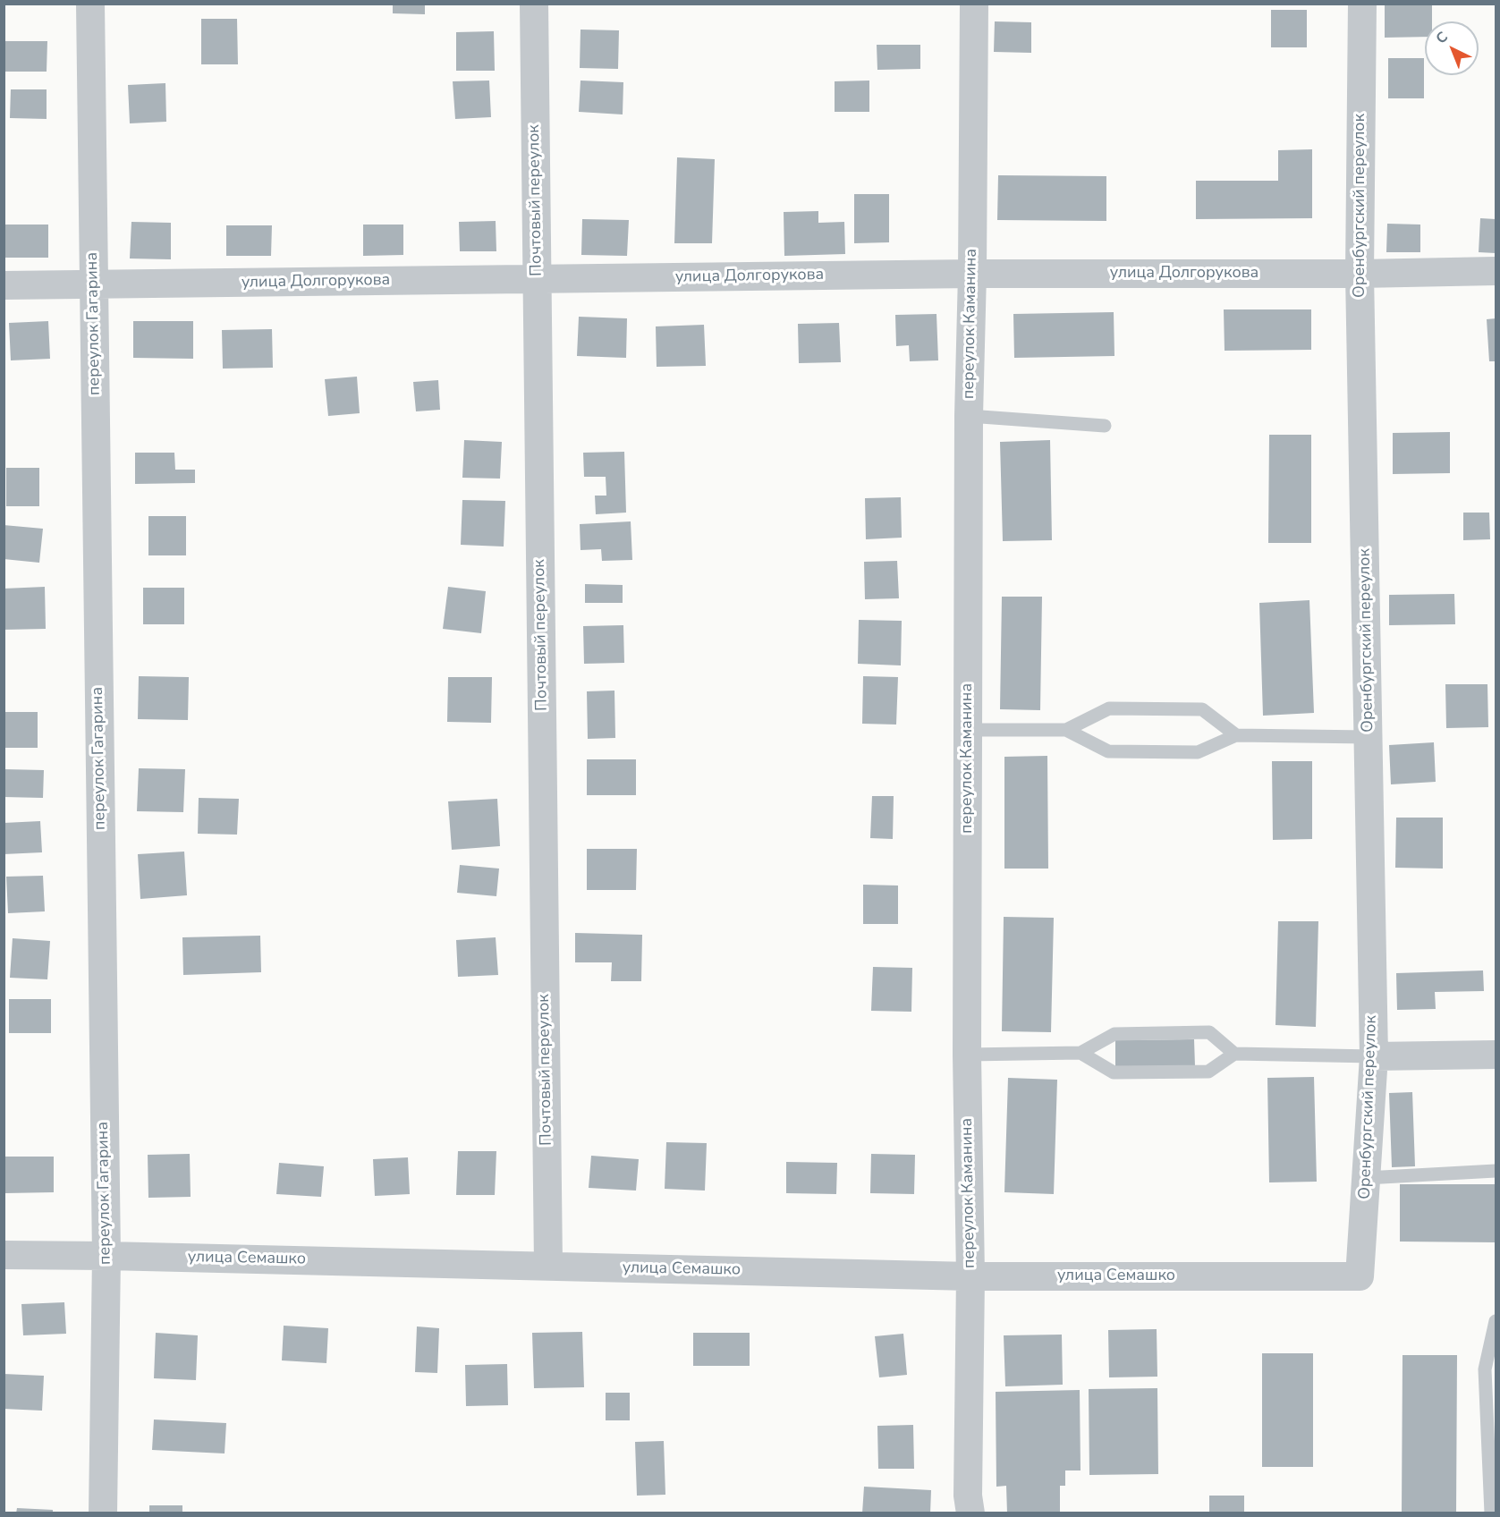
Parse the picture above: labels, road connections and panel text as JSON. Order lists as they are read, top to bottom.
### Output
{
  "streets": {
    "street": [
      "Почтовый переулок",
      "Оренбургский переулок",
      "улица Долгорукова",
      "переулок Гагарина",
      "переулок Каманина",
      "улица Семашко"
    ]
  },
  "crossings": [
    ["Почтовый переулок", "улица Долгорукова"],
    ["Почтовый переулок", "улица Семашко"],
    ["Оренбургский переулок", "улица Долгорукова"],
    ["Оренбургский переулок", "улица Семашко"],
    ["улица Долгорукова", "переулок Гагарина"],
    ["улица Долгорукова", "переулок Каманина"],
    ["переулок Гагарина", "улица Семашко"],
    ["переулок Каманина", "улица Семашко"]
  ],
  "north": "top left"
}
